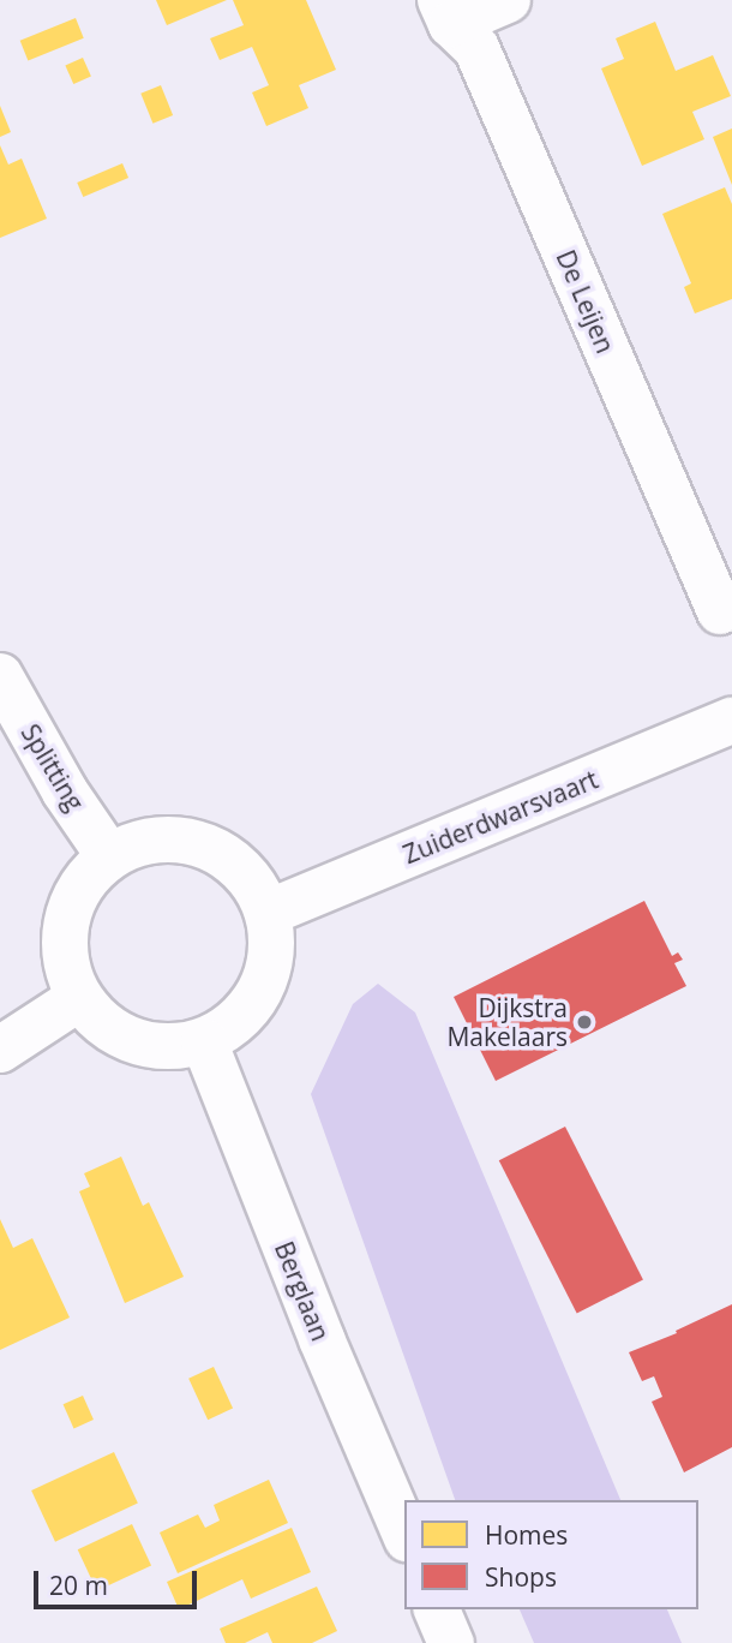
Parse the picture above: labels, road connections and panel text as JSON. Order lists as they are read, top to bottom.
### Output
{
  "streets": {
    "main road": [
      "De Leijen",
      "Splitting",
      "Zuiderdwarsvaart",
      "Berglaan"
    ]
  },
  "crossings": [
    ["Splitting", "Zuiderdwarsvaart"],
    ["Splitting", "Berglaan"],
    ["Zuiderdwarsvaart", "Berglaan"]
  ],
  "places": ["Dijkstra Makelaars"],
  "legend": ["Homes", "Shops"],
  "scale_bar": "20 m"
}
